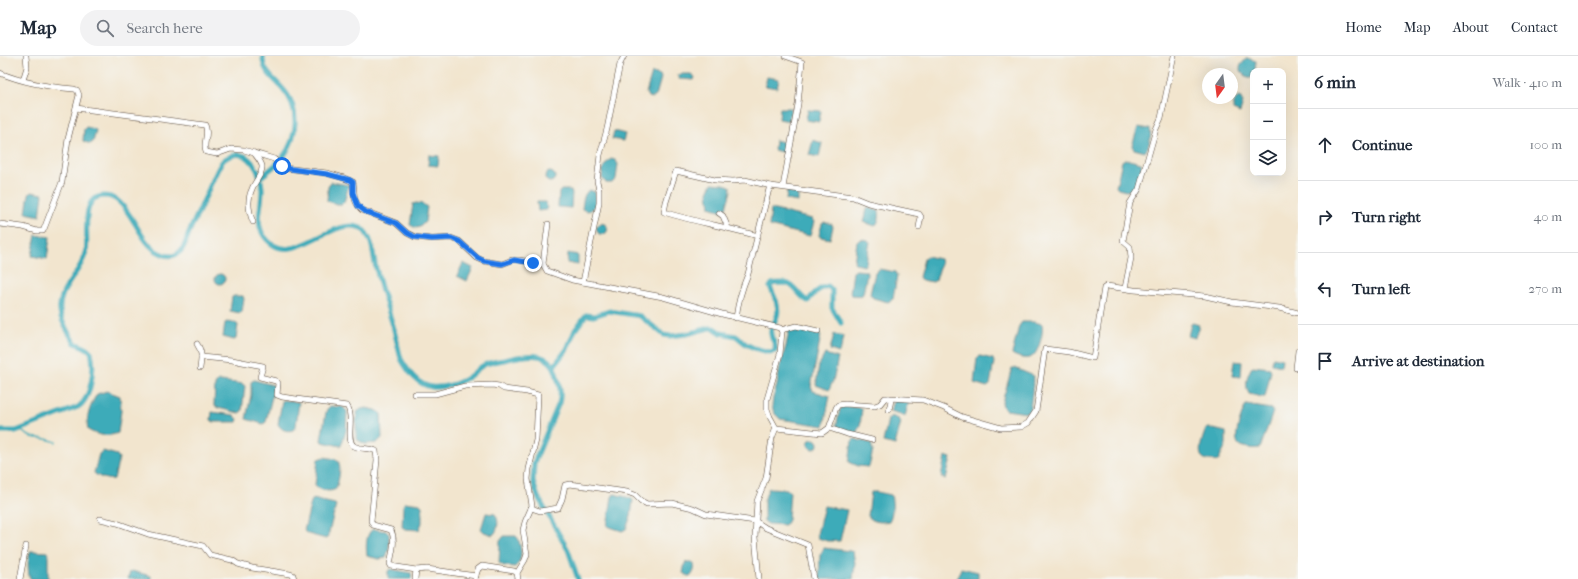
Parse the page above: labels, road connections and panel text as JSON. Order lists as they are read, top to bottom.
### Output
{
  "north": "bottom",
  "page": {
    "header": "Map",
    "search": "Search here",
    "nav": [
      "Home",
      "Map",
      "About",
      "Contact"
    ],
    "heading": ["6 min", "Walk · 410 m"],
    "map_buttons": ["+", "−"],
    "list": [
      ["Continue", "100 m"],
      ["Turn right", "40 m"],
      ["Turn left", "270 m"],
      "Arrive at destination"
    ]
  }
}
